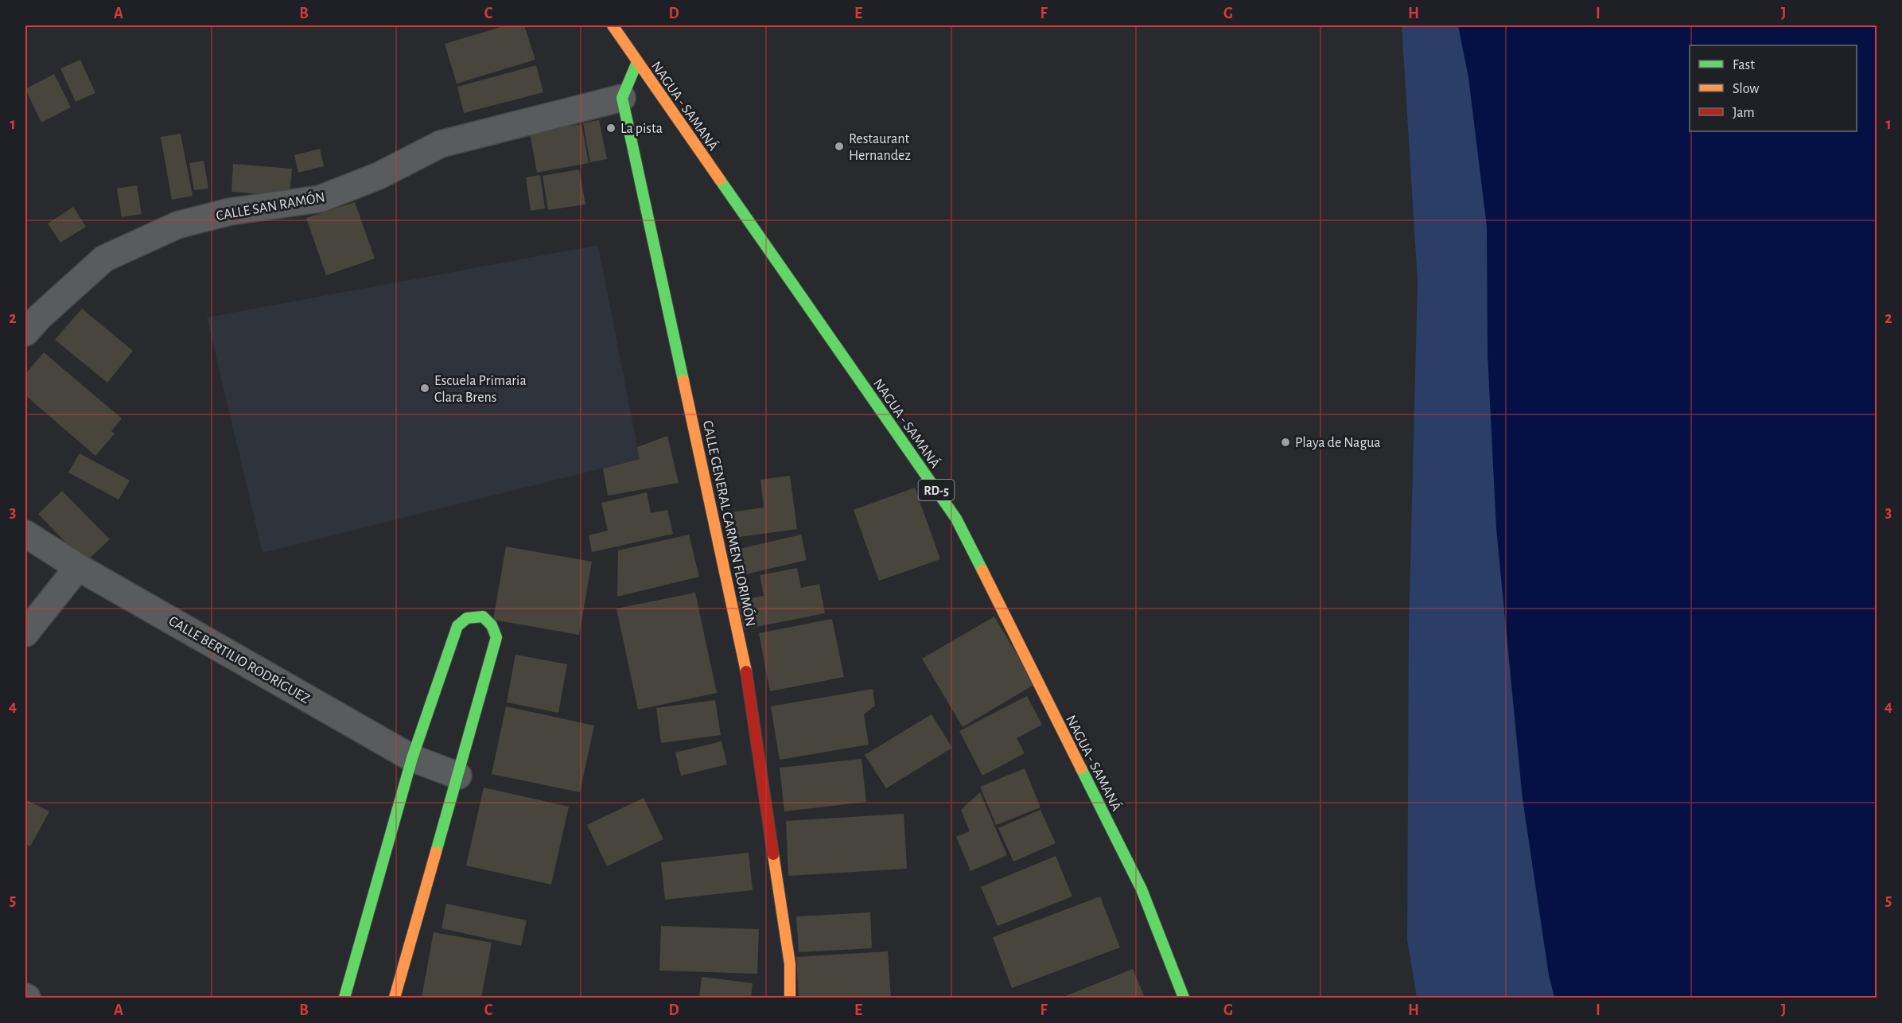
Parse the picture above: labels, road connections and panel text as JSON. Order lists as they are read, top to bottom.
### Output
{
  "streets": {
    "street": [
      "NAGUA - SAMANÁ",
      "CALLE SAN RAMÓN",
      "RD-5",
      "CALLE GENERAL CARMEN FLORIMÓN",
      "CALLE BERTILIO RODRÍGUEZ"
    ]
  },
  "crossings": [
    ["CALLE SAN RAMÓN", "CALLE GENERAL CARMEN FLORIMÓN"]
  ],
  "places": [
    "La pista",
    "Restaurant Hernandez",
    "Escuela Primaria Clara Brens",
    "Playa de Nagua"
  ],
  "legend": ["Fast", "Slow", "Jam"],
  "grid": {
    "columns": [
      "A",
      "B",
      "C",
      "D",
      "E",
      "F",
      "G",
      "H",
      "I",
      "J"
    ],
    "rows": [
      "1",
      "2",
      "3",
      "4",
      "5"
    ]
  }
}
